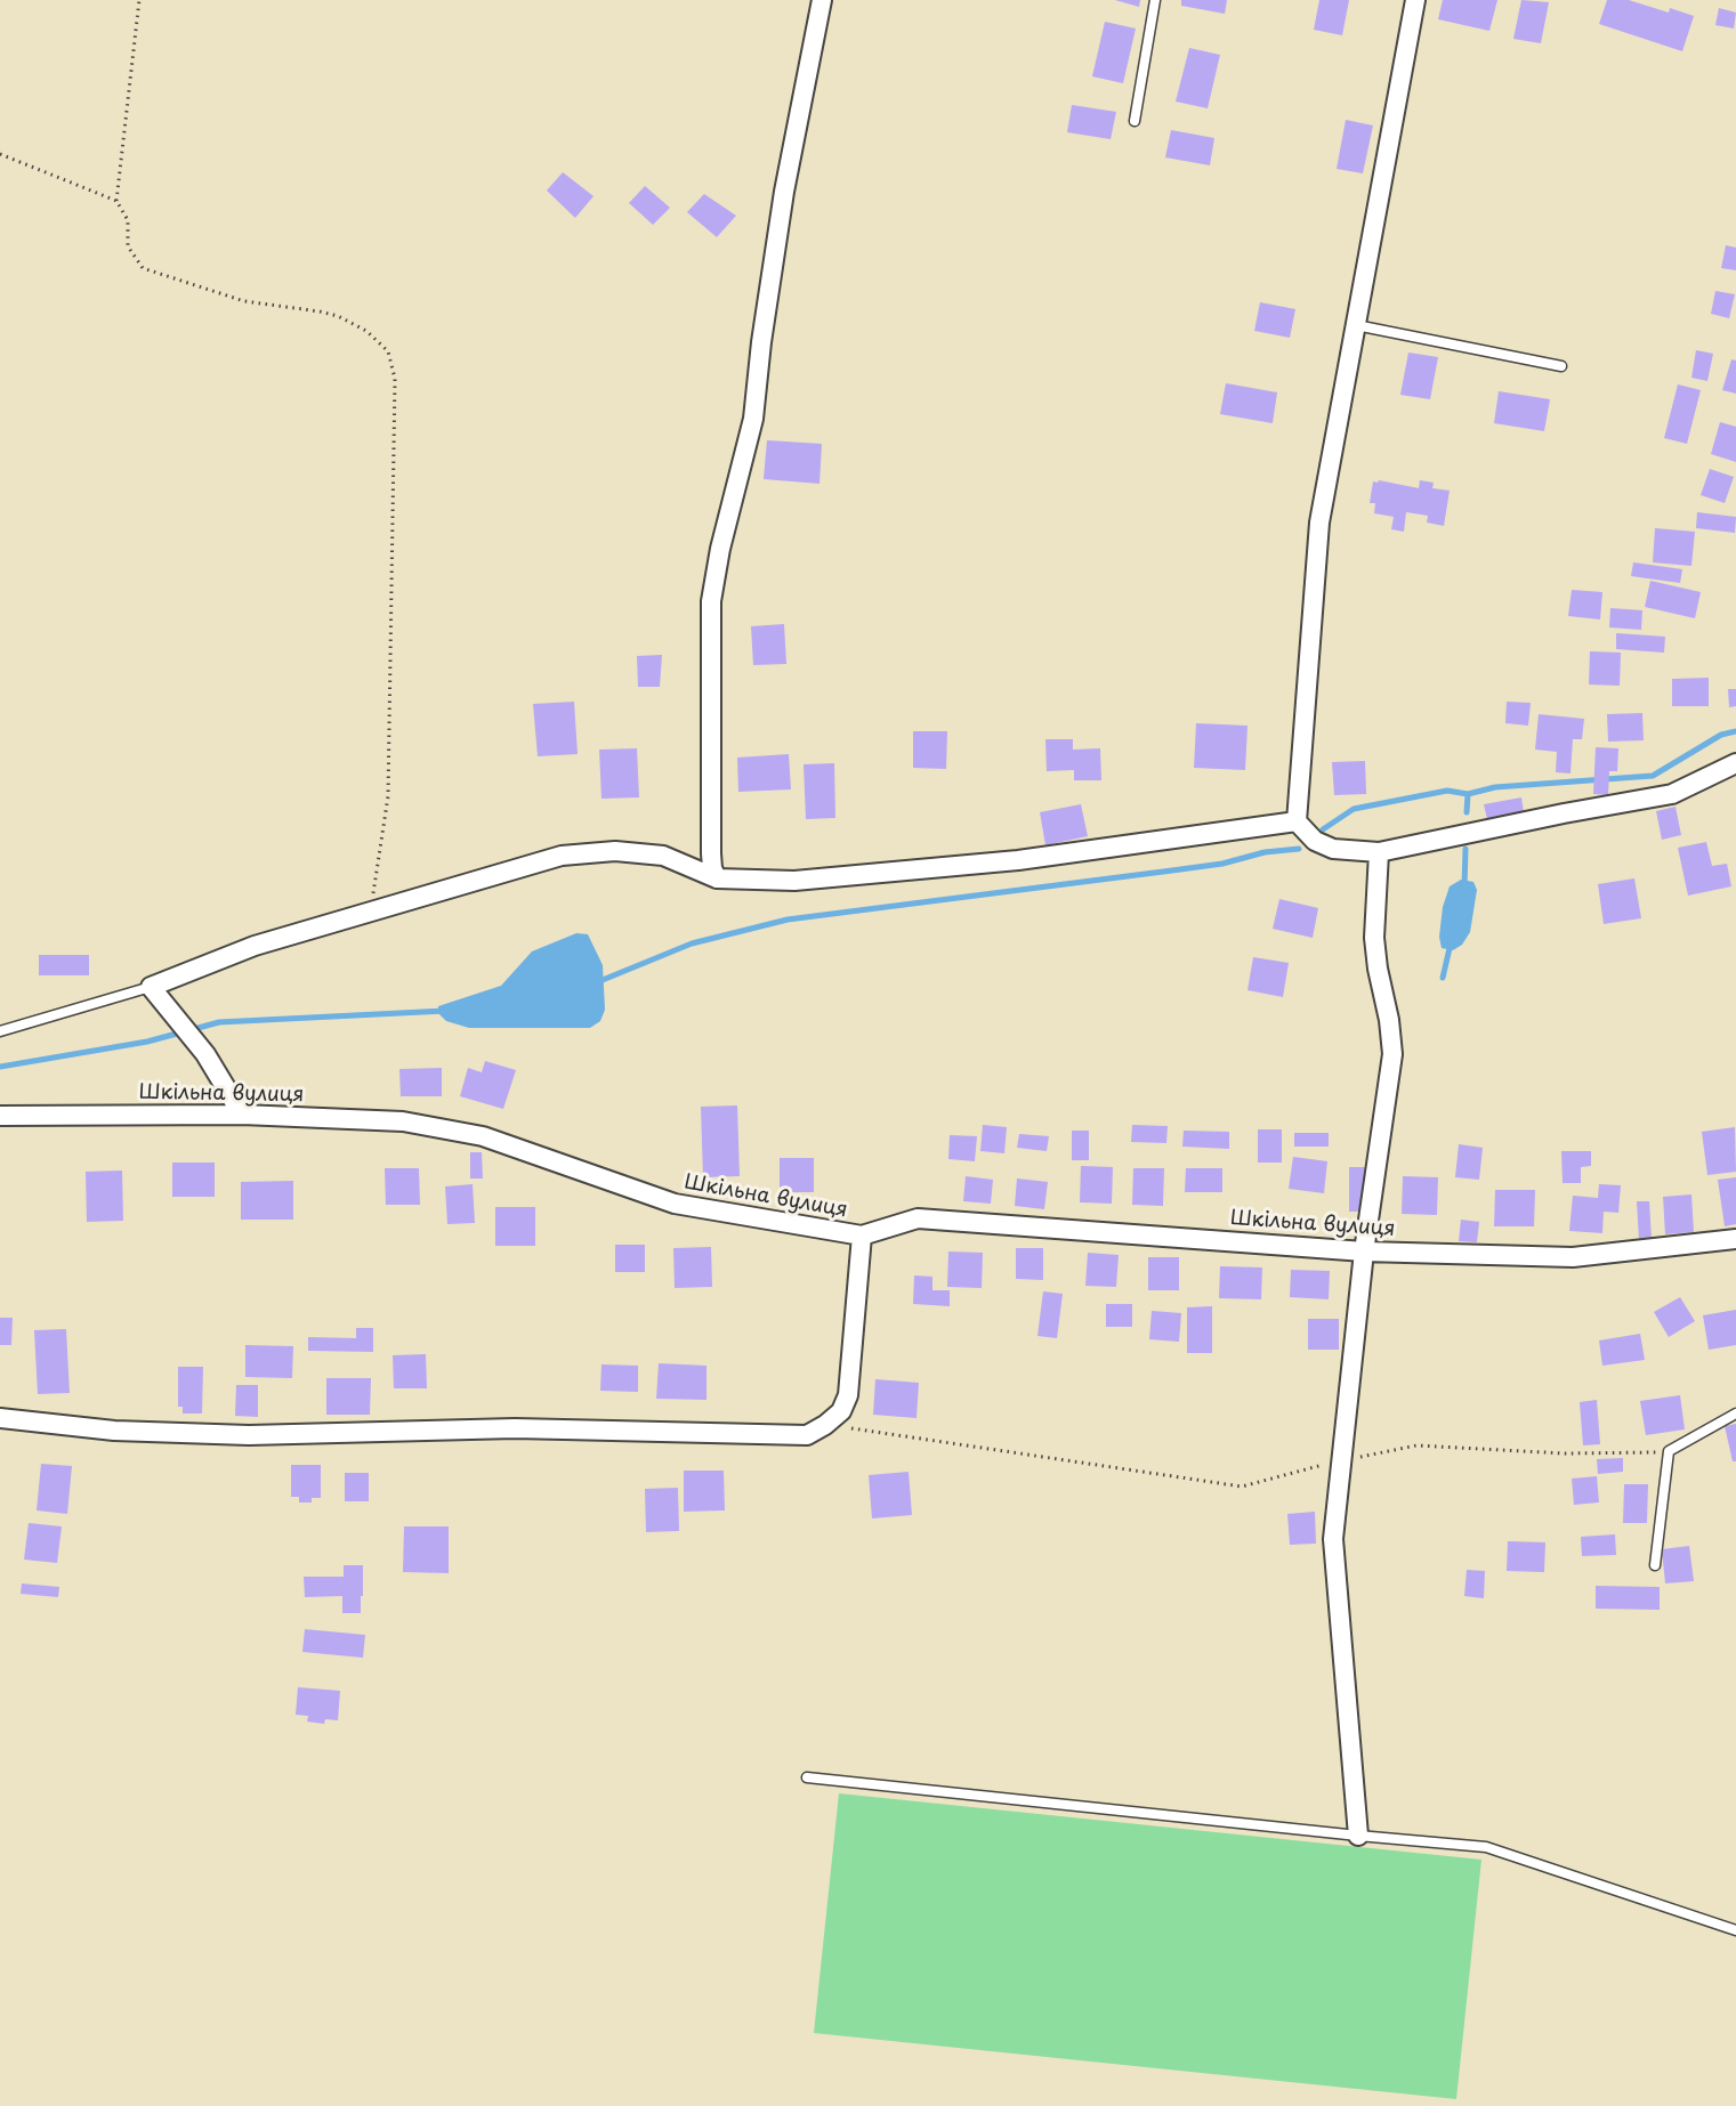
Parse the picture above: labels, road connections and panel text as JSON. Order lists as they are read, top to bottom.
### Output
{
  "streets": {
    "street": ["Шкільна вулиця"]
  }
}
